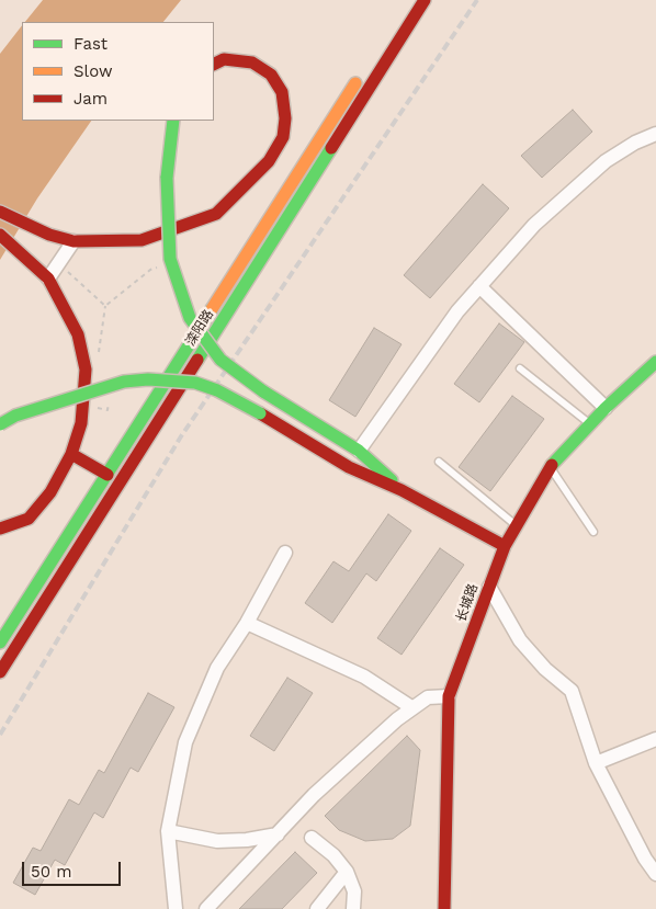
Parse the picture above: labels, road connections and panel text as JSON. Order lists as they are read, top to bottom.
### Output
{
  "streets": {
    "street": ["滦阳路", "长城路"]
  },
  "legend": ["Fast", "Slow", "Jam"],
  "scale_bar": "50 m"
}
